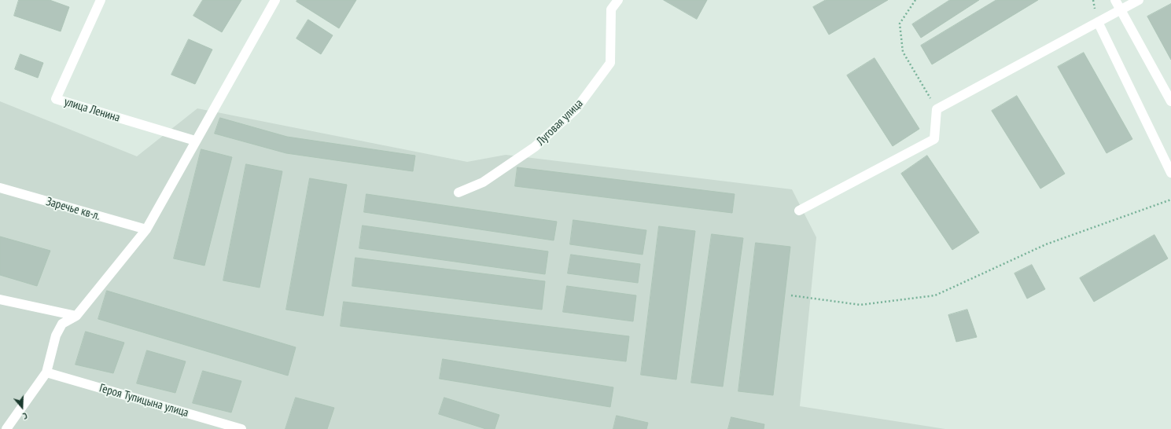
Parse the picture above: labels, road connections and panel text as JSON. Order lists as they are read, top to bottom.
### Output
{
  "streets": {
    "street": [
      "улица Ленина",
      "Луговая улица",
      "Заречье кв-л.",
      "Героя Тупицына улица"
    ]
  },
  "north": "bottom"
}
